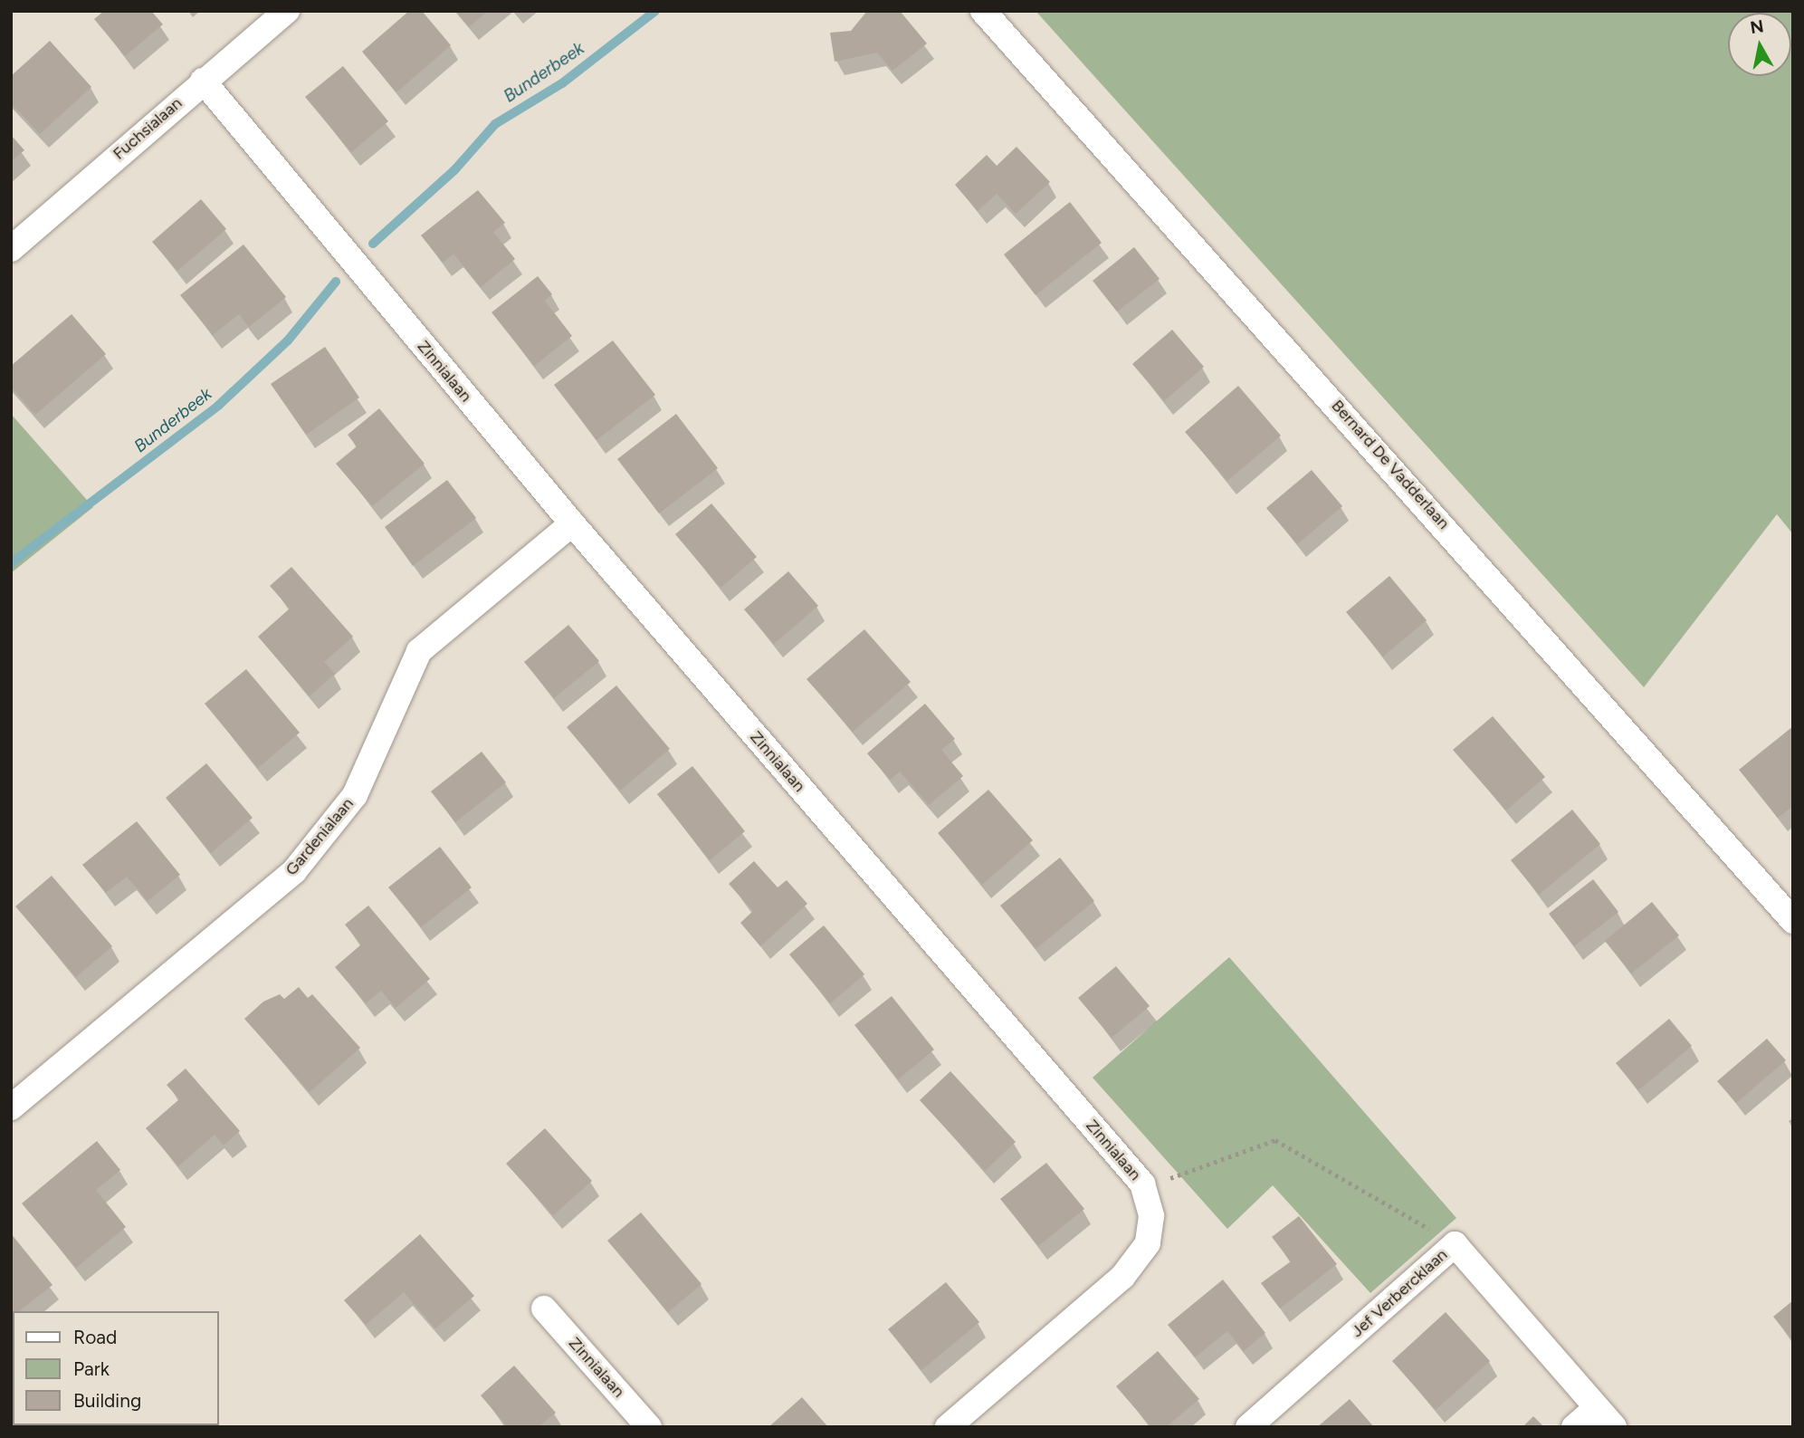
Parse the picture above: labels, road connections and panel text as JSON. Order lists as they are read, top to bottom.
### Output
{
  "streets": {
    "street": [
      "Fuchsialaan",
      "Zinnialaan",
      "Bernard De Vadderlaan",
      "Gardenialaan",
      "Jef Verbercklaan"
    ]
  },
  "crossings": [
    ["Fuchsialaan", "Zinnialaan"],
    ["Zinnialaan", "Gardenialaan"]
  ],
  "water": ["Bunderbeek"],
  "legend": ["Road", "Park", "Building"],
  "north": "top"
}
